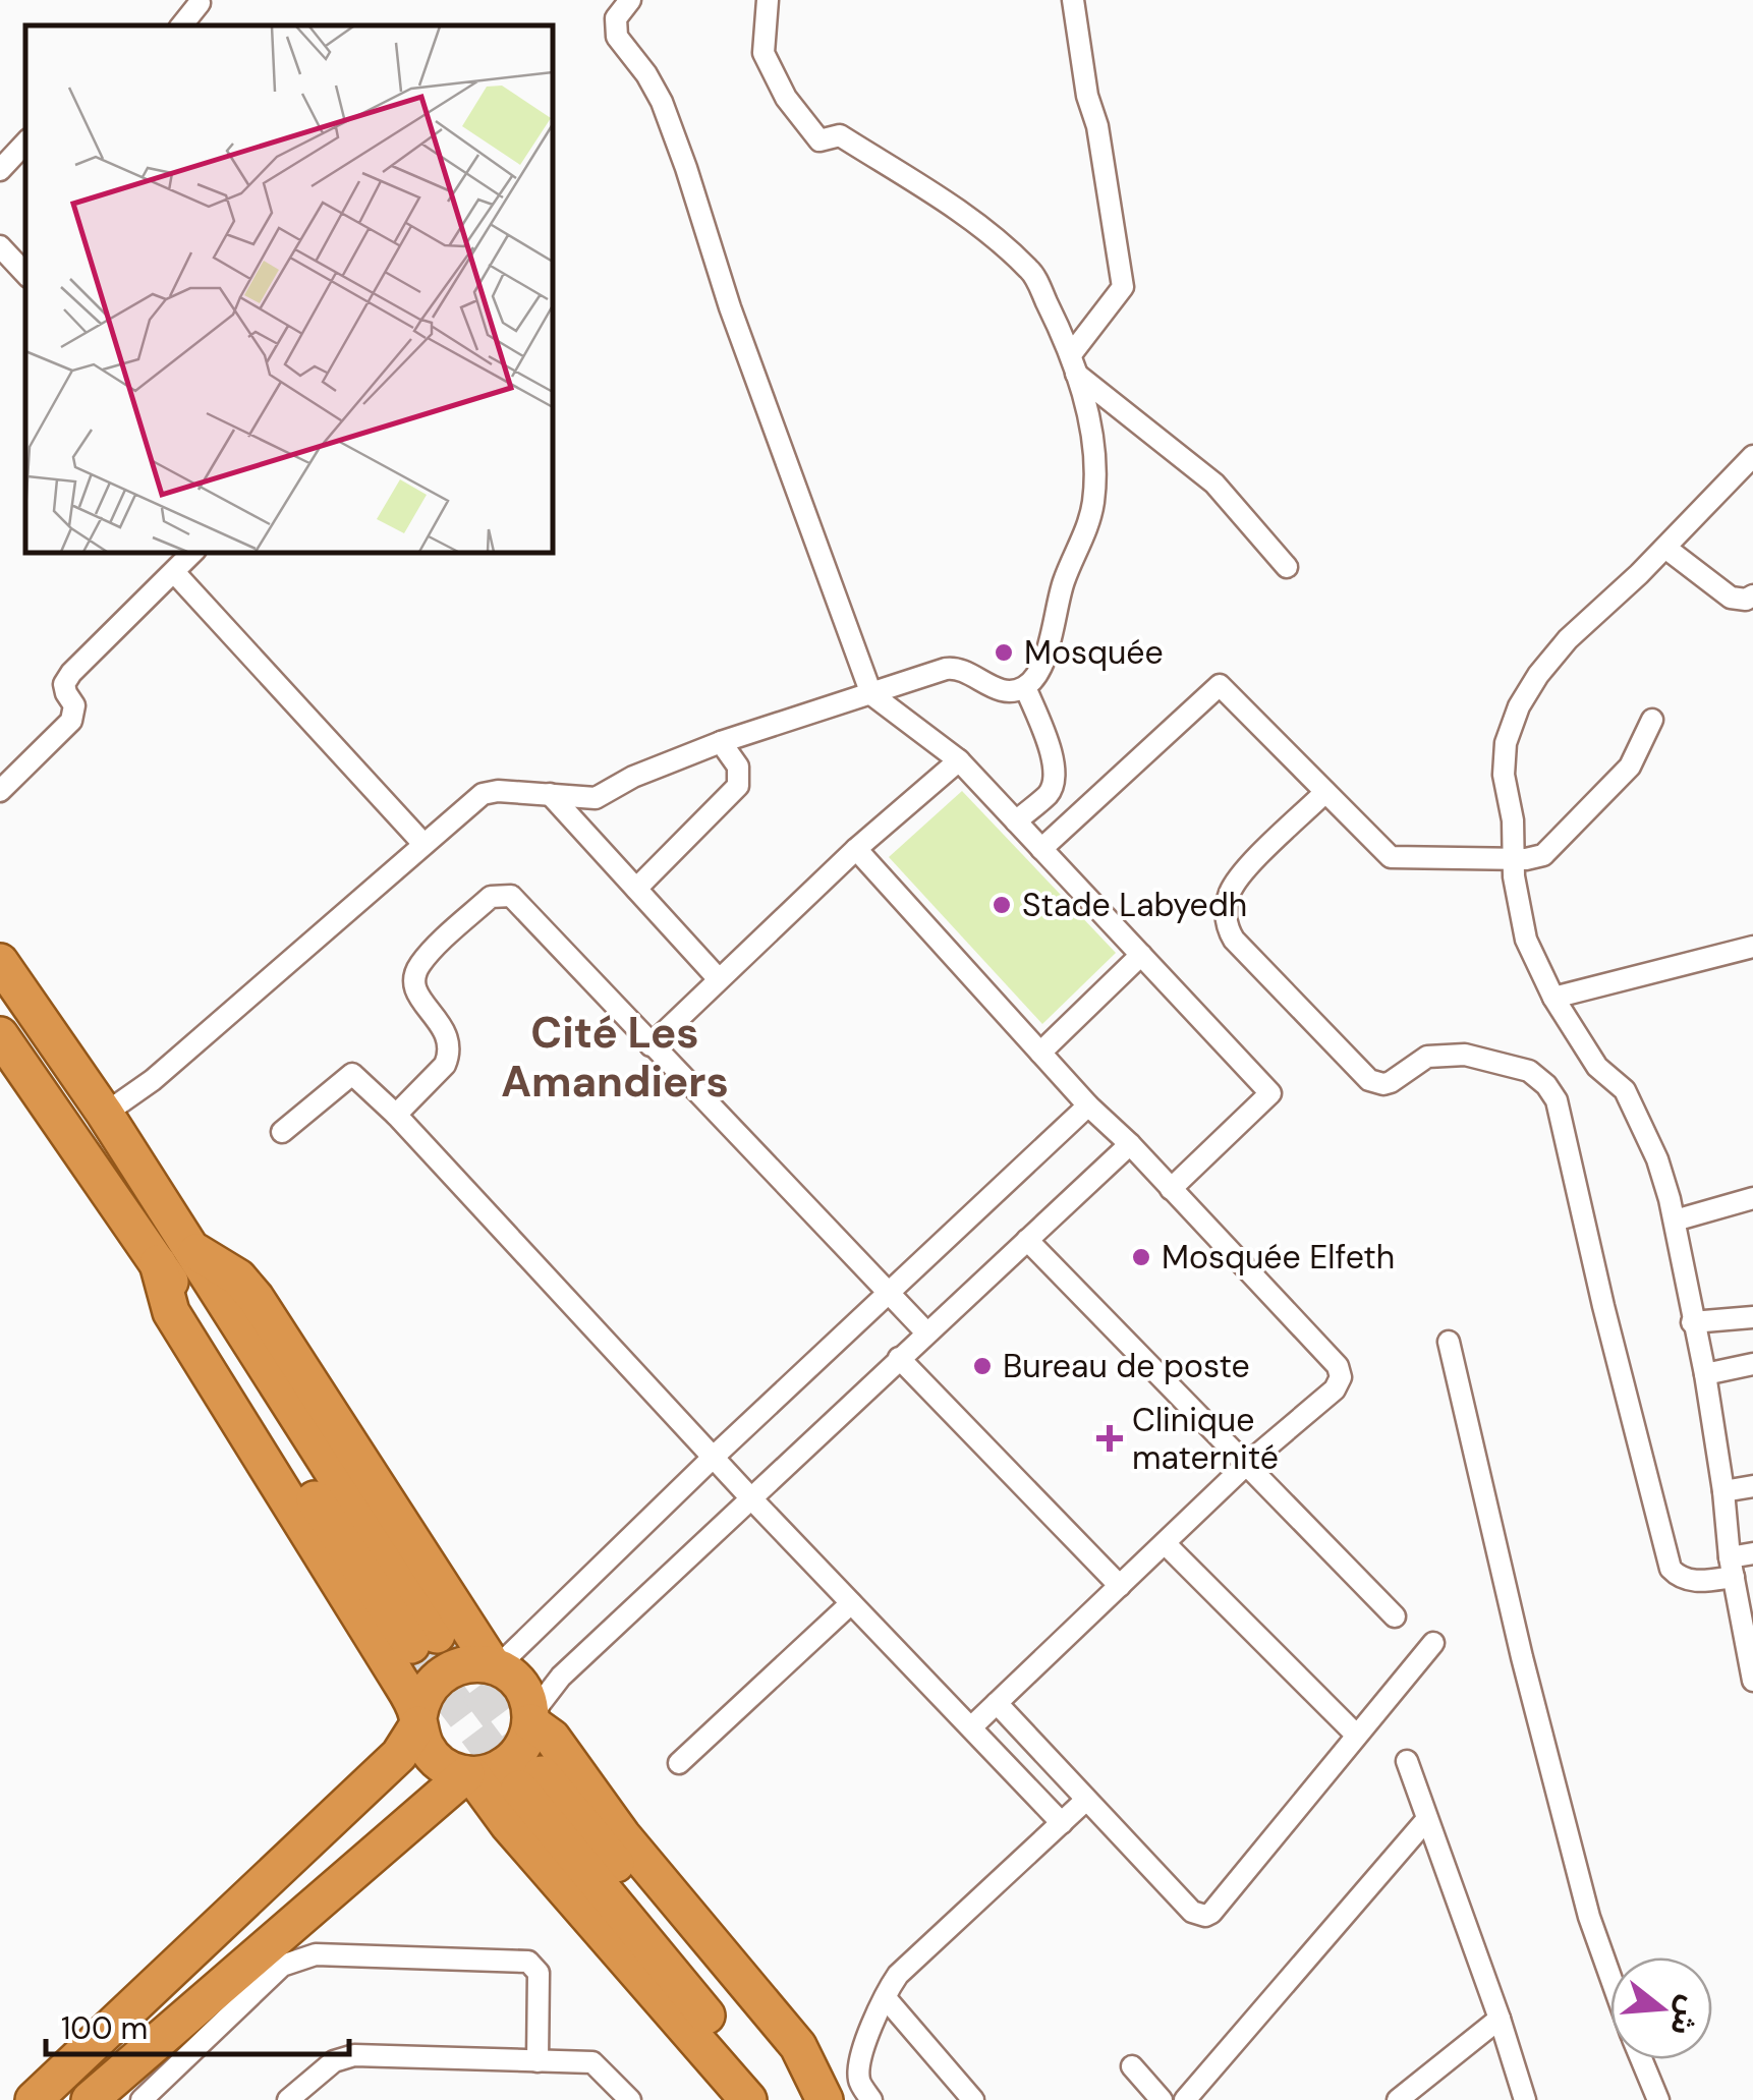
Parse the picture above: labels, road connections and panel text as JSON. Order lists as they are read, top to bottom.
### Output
{
  "districts": ["Cité Les Amandiers"],
  "places": {
    "other": [
      "Mosquée",
      "Stade Labyedh",
      "Mosquée Elfeth",
      "Bureau de poste"
    ],
    "health": ["Clinique maternité"]
  },
  "scale_bar": "100 m",
  "north": "right"
}
